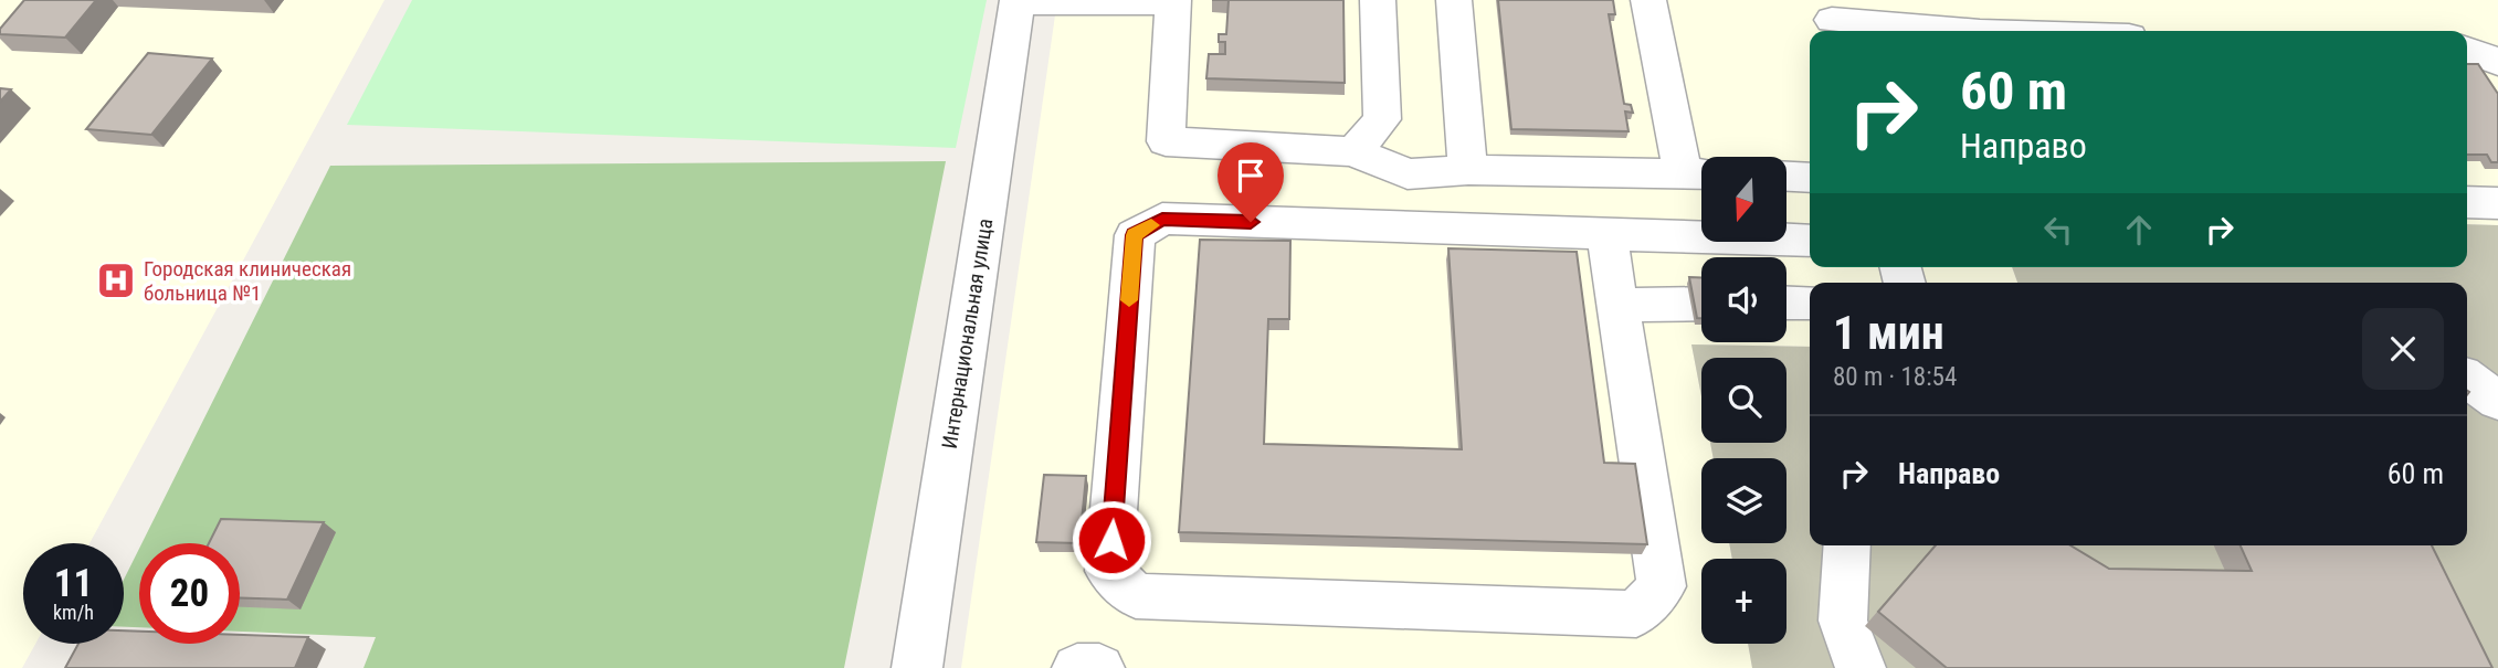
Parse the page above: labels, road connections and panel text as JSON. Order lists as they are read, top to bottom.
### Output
{
  "streets": {
    "street": ["Интернациональная улица"]
  },
  "places": {
    "hospital": ["Городская клиническая больница №1"]
  },
  "north": "bottom",
  "page": {
    "turn": ["60 m", "Направо"],
    "map_buttons": "+",
    "heading": ["1 мин", "80 m · 18:54"],
    "list": [
      {
        "name": "Направо",
        "value": "60 m"
      }
    ],
    "speed": "11 km/h",
    "limit": "20"
  }
}
